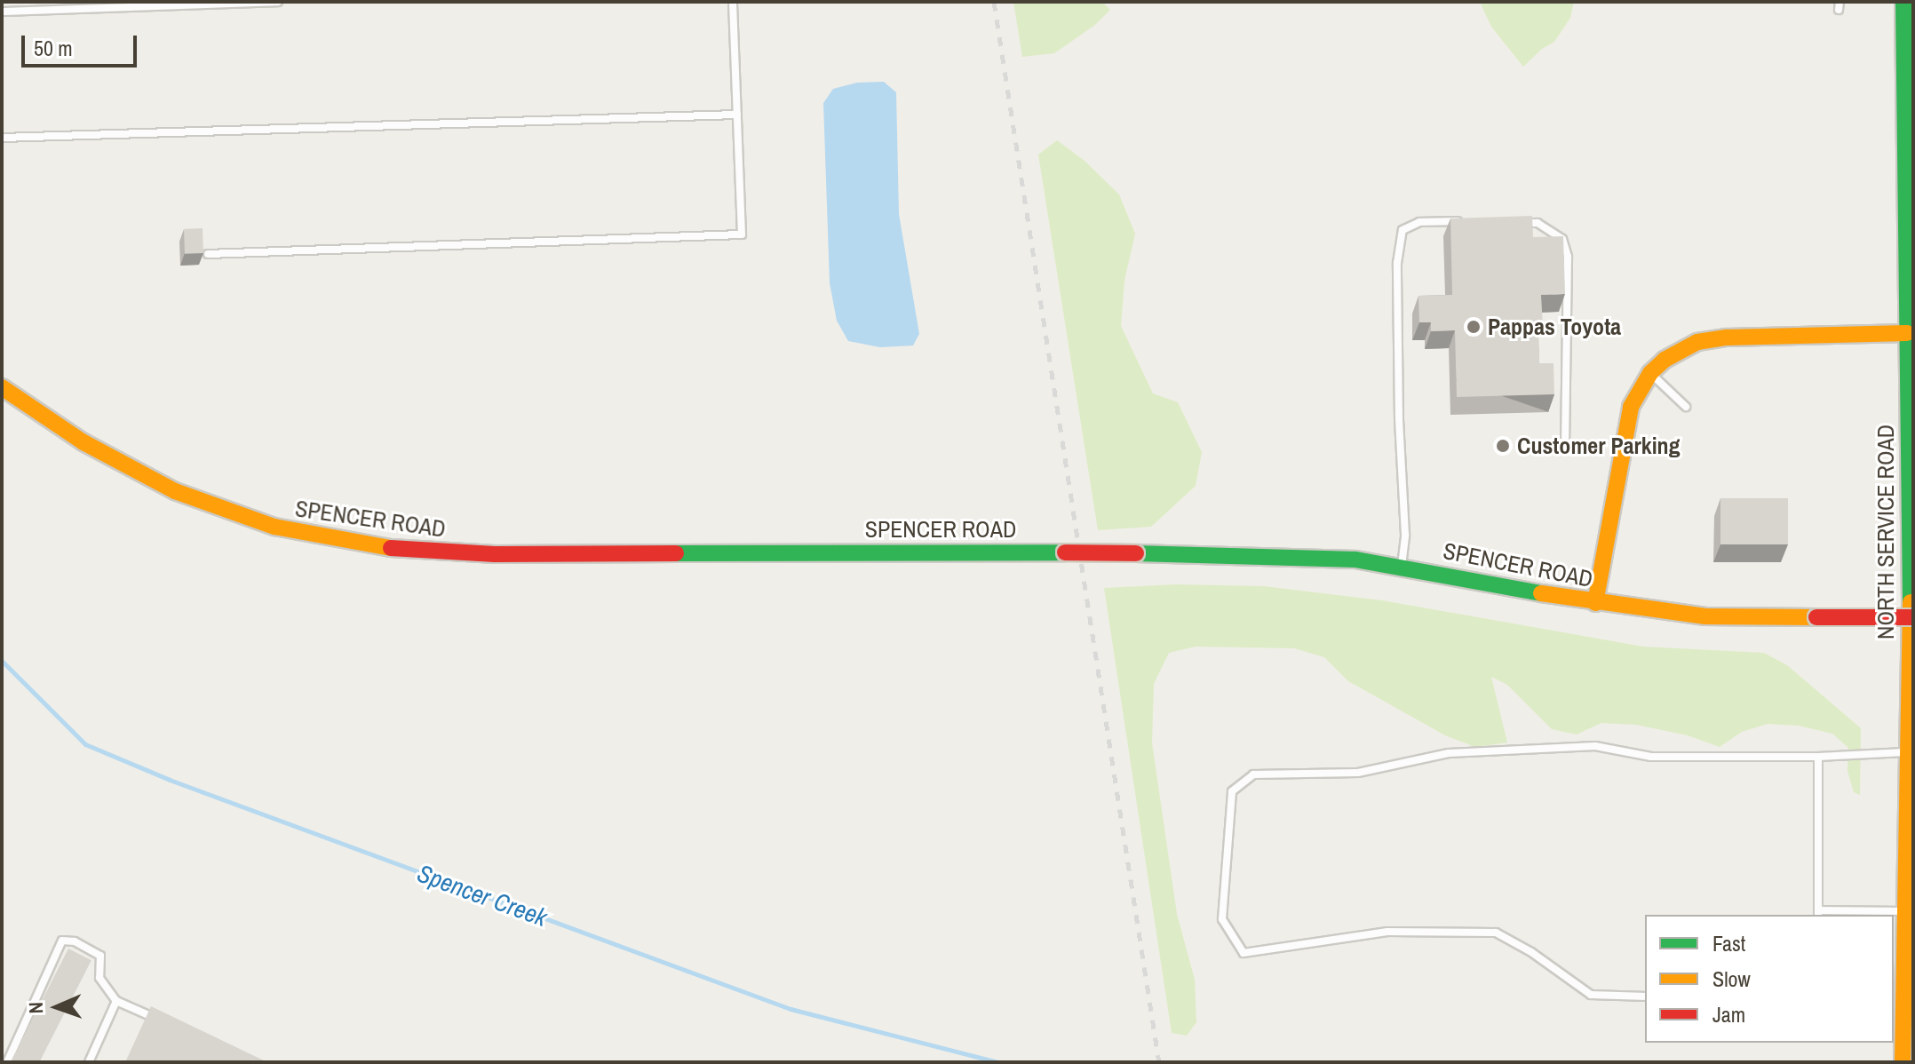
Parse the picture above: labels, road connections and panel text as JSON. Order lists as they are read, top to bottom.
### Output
{
  "streets": {
    "main road": ["SPENCER ROAD", "NORTH SERVICE ROAD"]
  },
  "water": ["Spencer Creek"],
  "places": ["Pappas Toyota", "Customer Parking"],
  "legend": ["Fast", "Slow", "Jam"],
  "scale_bar": "50 m",
  "north": "left"
}
